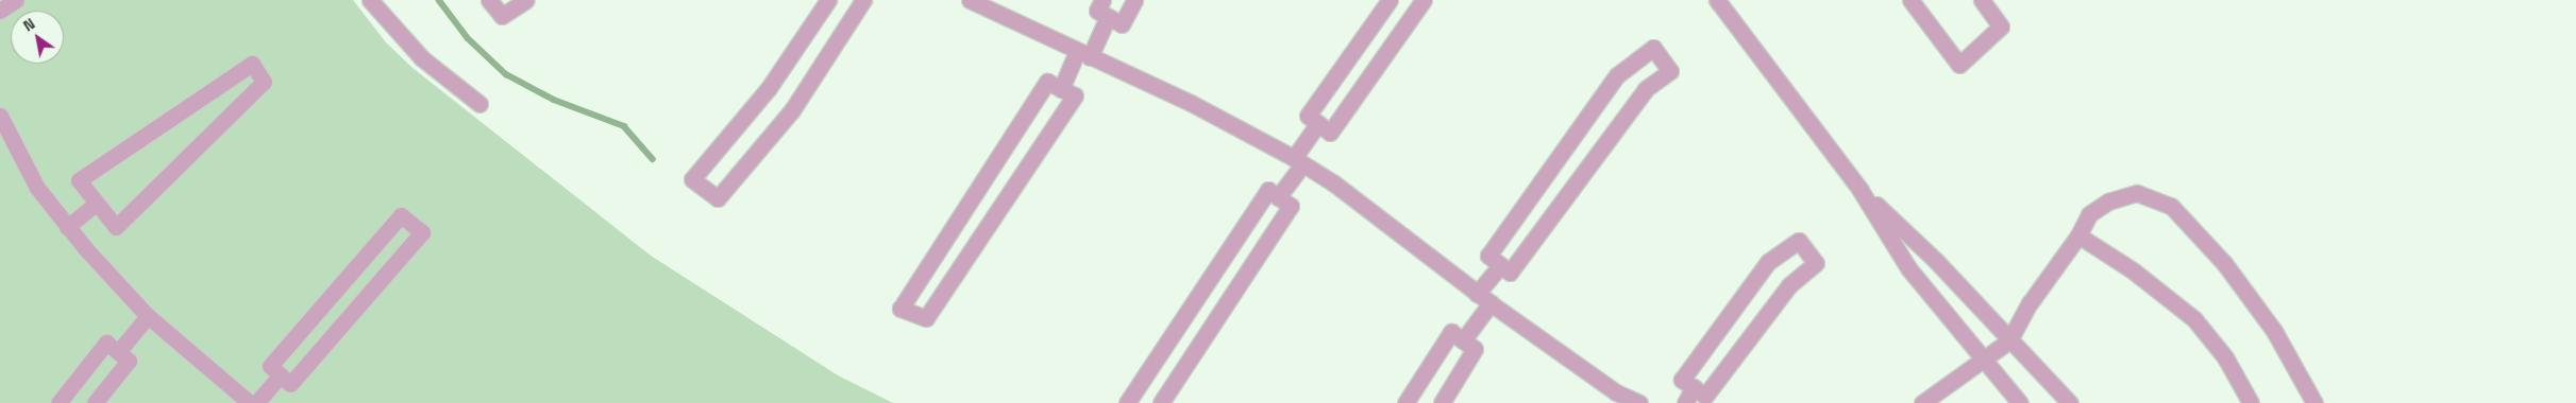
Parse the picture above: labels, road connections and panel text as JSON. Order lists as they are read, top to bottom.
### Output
{
  "north": "top left"
}
